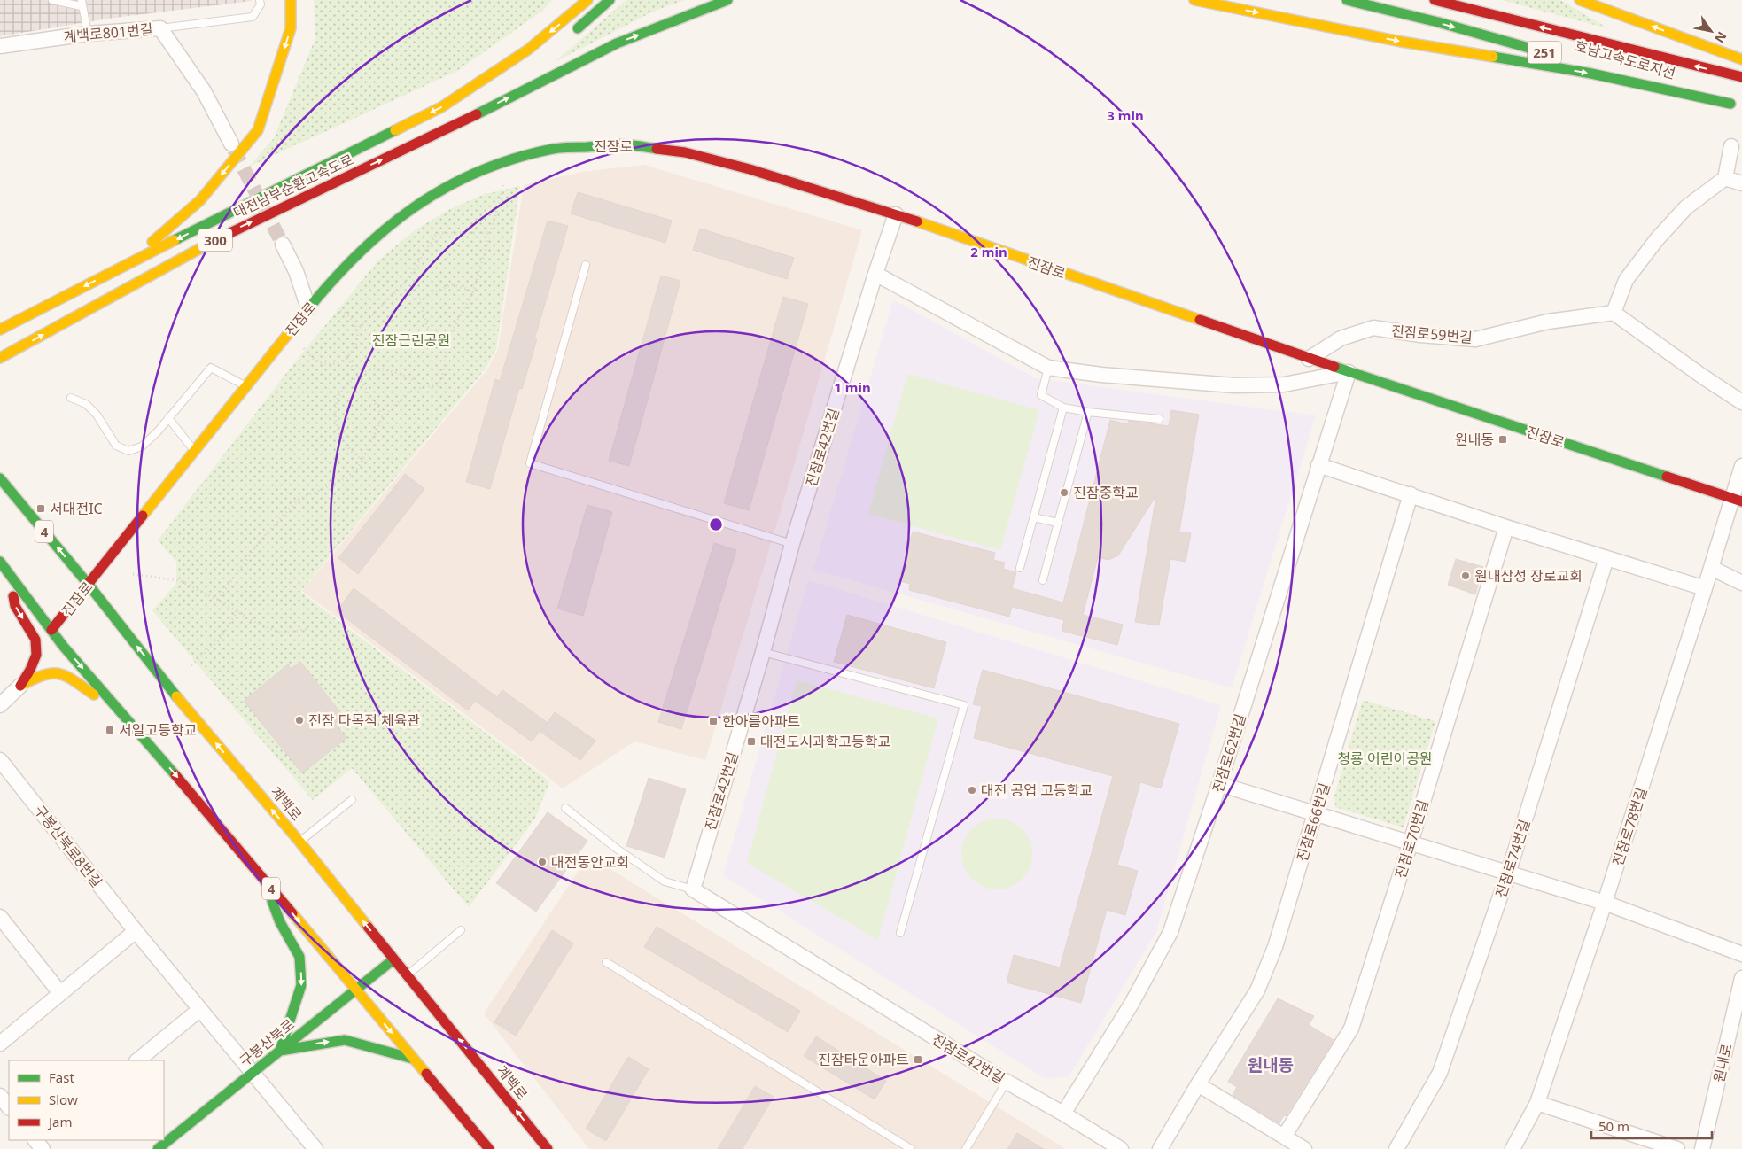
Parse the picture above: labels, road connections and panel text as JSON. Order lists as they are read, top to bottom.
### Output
{
  "streets": {
    "main road": [
      "251",
      "호남고속도로지선",
      "진잠로",
      "대전남부순환고속도로",
      "300",
      "4",
      "계백로",
      "구봉산북로"
    ],
    "street": [
      "계백로801번길",
      "진잠로59번길",
      "진잠로42번길",
      "진잠로62번길",
      "진잠로66번길",
      "진잠로78번길",
      "진잠로70번길",
      "구봉산북로8번길",
      "진잠로74번길",
      "원내로"
    ]
  },
  "crossings": [
    ["진잠로", "진잠로59번길"],
    ["진잠로", "진잠로42번길"],
    ["진잠로", "4"],
    ["진잠로", "진잠로62번길"],
    ["진잠로", "계백로"],
    ["진잠로", "진잠로78번길"],
    ["진잠로42번길", "진잠로62번길"],
    ["4", "구봉산북로"],
    ["계백로", "구봉산북로"],
    ["구봉산북로8번길", "구봉산북로"]
  ],
  "districts": ["원내동"],
  "parks": ["진잠근린공원", "청룡 어린이공원"],
  "places": {
    "transit": [
      "원내동",
      "서대전IC",
      "한아름아파트",
      "서일고등학교",
      "대전도시과학고등학교",
      "진잠타운아파트"
    ],
    "other": [
      "진잠중학교",
      "원내삼성 장로교회",
      "진잠 다목적 체육관",
      "대전 공업 고등학교",
      "대전동안교회"
    ]
  },
  "legend": ["Fast", "Slow", "Jam"],
  "scale_bar": "50 m",
  "north": "bottom right",
  "rings": ["3 min", "2 min", "1 min"]
}
